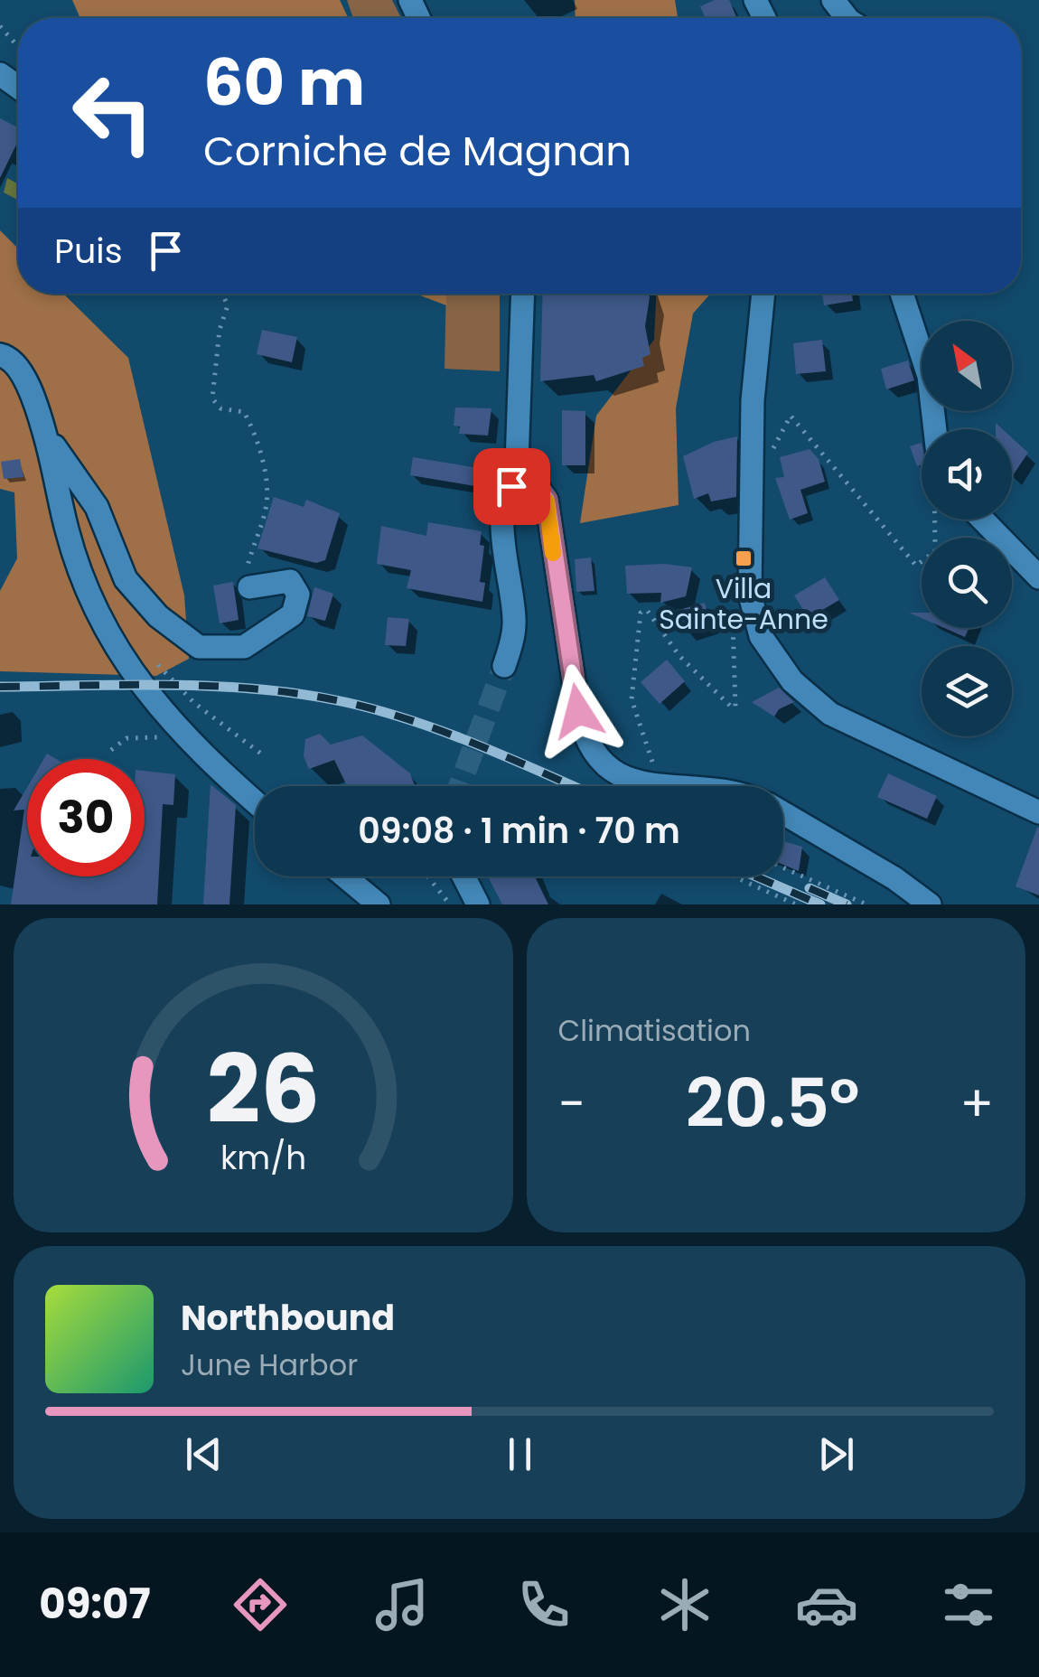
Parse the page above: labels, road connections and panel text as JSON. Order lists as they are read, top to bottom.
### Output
{
  "places": {
    "transit": ["Villa Sainte-Anne"]
  },
  "north": "top left",
  "page": {
    "turn": ["60 m", "Corniche de Magnan"],
    "then": "Puis",
    "limit": "30",
    "trip": "09:08 · 1 min · 70 m",
    "tile": "Climatisation",
    "heat": ["−", "20.5°", "+"],
    "song": ["Northbound", "June Harbor"],
    "tabs": "09:07",
    "gauge": ["26", "km/h"]
  }
}
